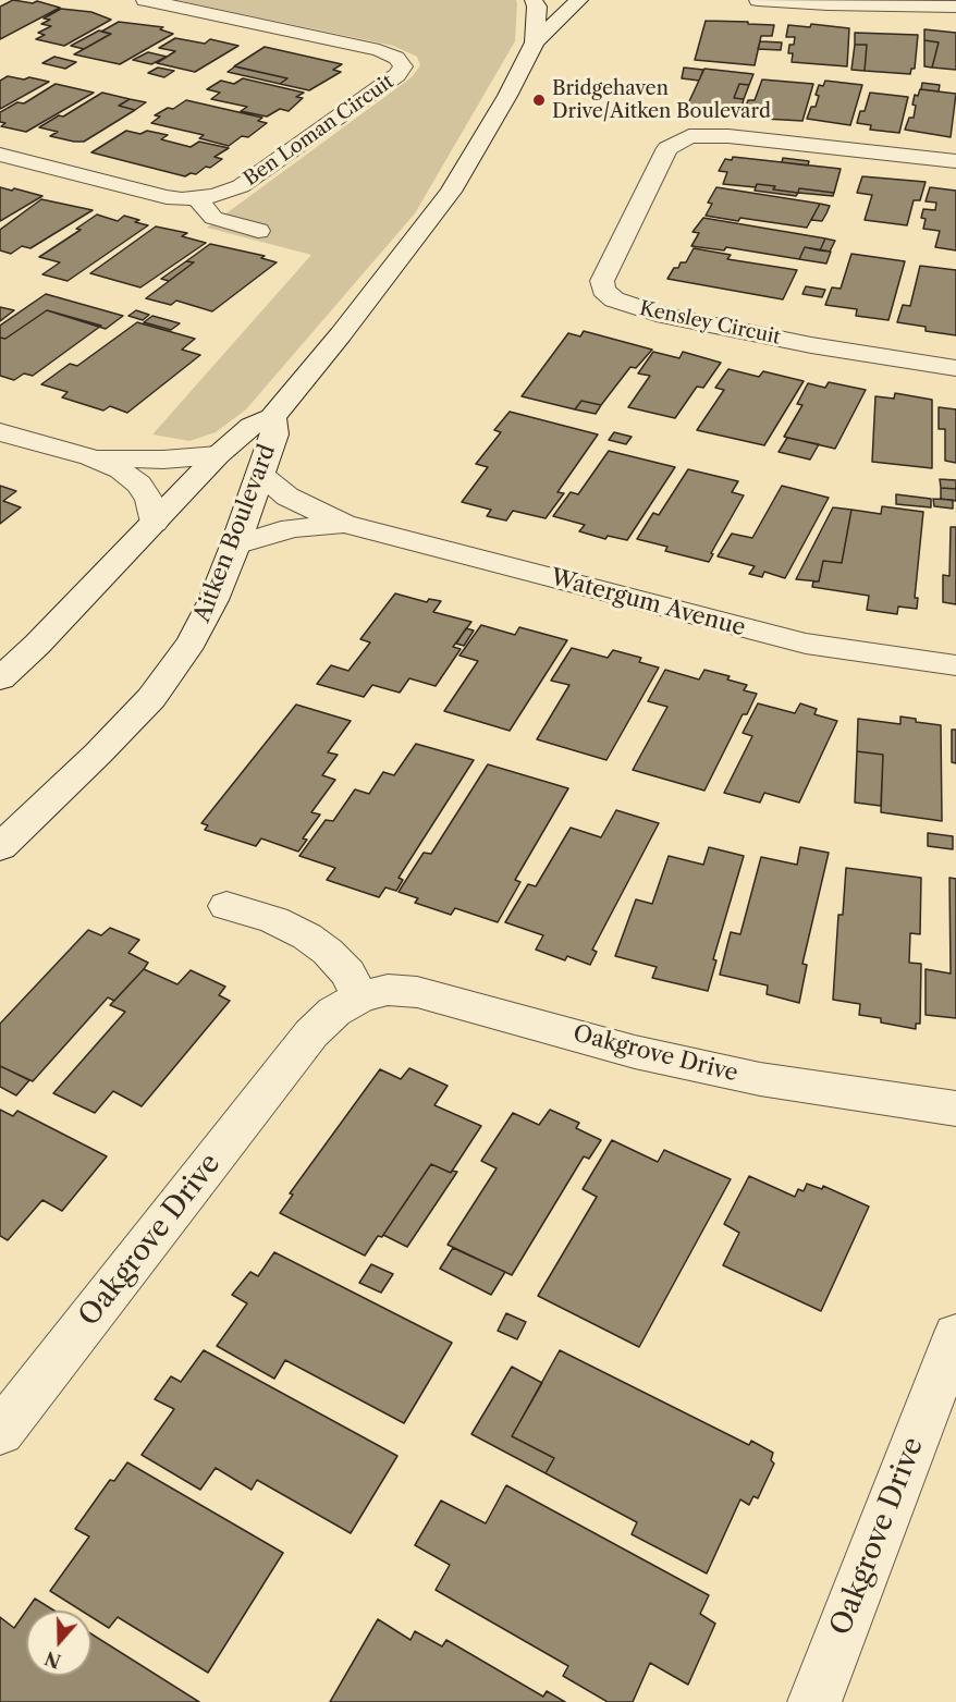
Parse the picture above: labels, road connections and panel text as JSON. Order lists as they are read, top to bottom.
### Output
{
  "streets": {
    "street": [
      "Ben Loman Circuit",
      "Kensley Circuit",
      "Aitken Boulevard",
      "Watergum Avenue",
      "Oakgrove Drive"
    ]
  },
  "places": ["Bridgehaven Drive/Aitken Boulevard"],
  "north": "bottom"
}
